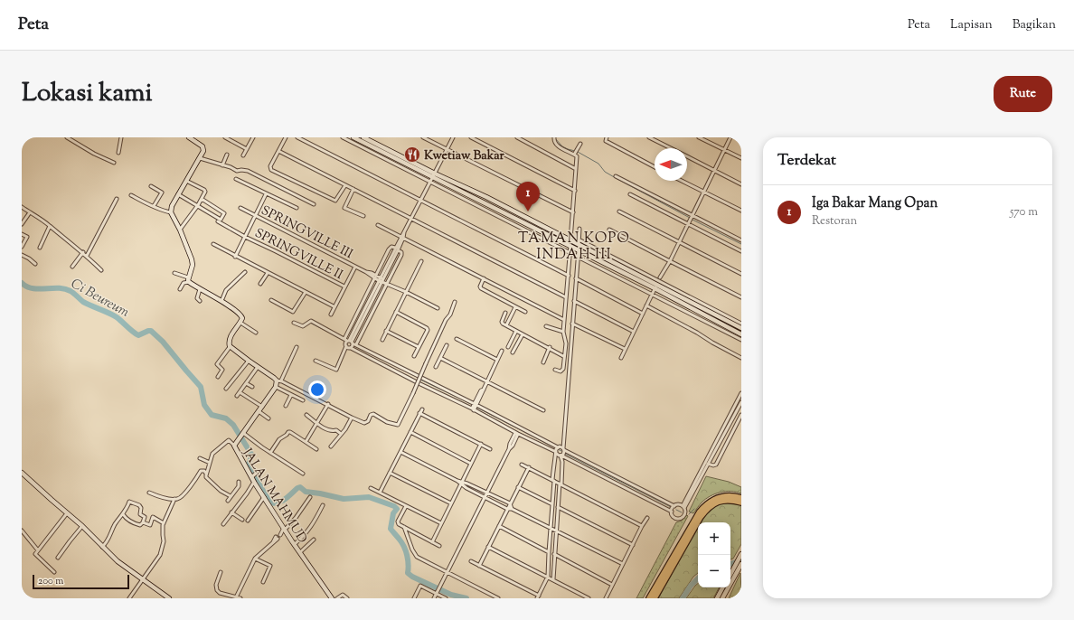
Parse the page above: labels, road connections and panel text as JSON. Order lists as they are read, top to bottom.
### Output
{
  "streets": {
    "main road": ["JALAN MAHMUD"],
    "street": ["SPRINGVILLE III", "SPRINGVILLE II"]
  },
  "districts": ["TAMAN KOPO INDAH III"],
  "water": ["Ci Beureum"],
  "places": {
    "restaurant": ["Kwetiaw Bakar"]
  },
  "scale_bar": "200 m",
  "north": "left",
  "page": {
    "header": "Peta",
    "nav": ["Peta", "Lapisan", "Bagikan"],
    "title": "Lokasi kami",
    "buttons": "Rute",
    "heading": "Terdekat",
    "pins": "1",
    "list": [
      {
        "mark": "1",
        "name": "Iga Bakar Mang Opan",
        "note": "Restoran",
        "value": "570 m"
      }
    ],
    "map_buttons": ["+", "−"],
    "scale": "200 m"
  }
}
